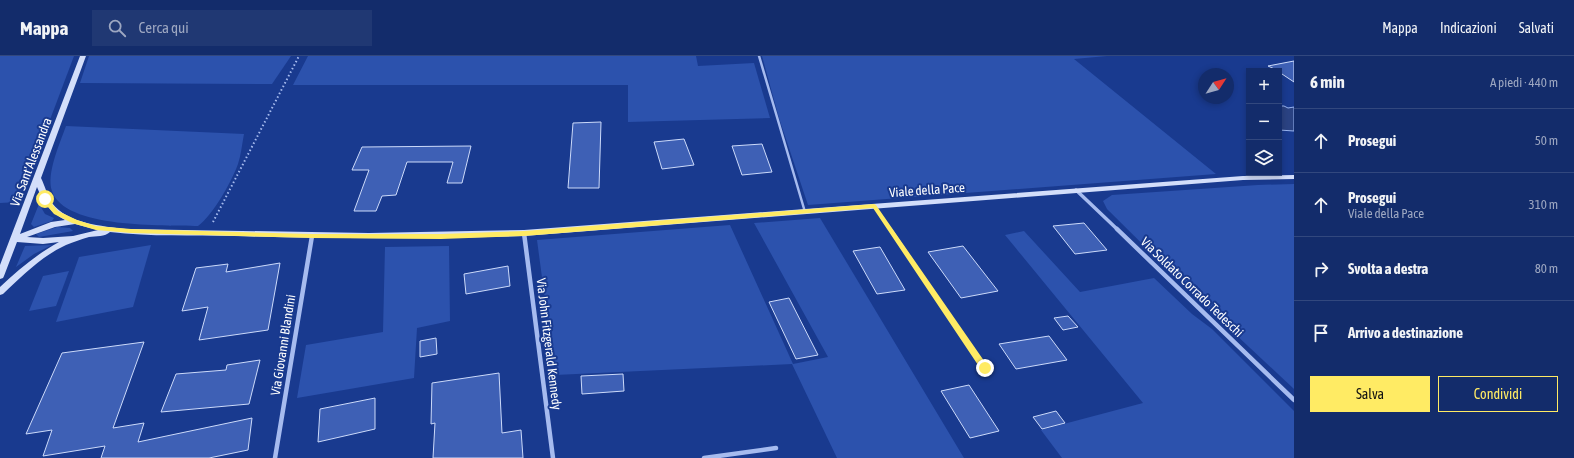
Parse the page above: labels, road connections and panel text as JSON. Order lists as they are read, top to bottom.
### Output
{
  "streets": {
    "street": [
      "Via Sant'Alessandra",
      "Viale della Pace",
      "Via Soldato Corrado Tedeschi",
      "Via John Fitzgerald Kennedy",
      "Via Giovanni Blandini"
    ]
  },
  "crossings": [
    ["Viale della Pace", "Via Soldato Corrado Tedeschi"],
    ["Viale della Pace", "Via John Fitzgerald Kennedy"],
    ["Viale della Pace", "Via Giovanni Blandini"]
  ],
  "north": "top right",
  "page": {
    "header": "Mappa",
    "search": "Cerca qui",
    "nav": ["Mappa", "Indicazioni", "Salvati"],
    "heading": ["6 min", "A piedi · 440 m"],
    "map_buttons": ["+", "−"],
    "list": [
      ["Prosegui", "50 m"],
      ["Prosegui", "Viale della Pace", "310 m"],
      ["Svolta a destra", "80 m"],
      "Arrivo a destinazione"
    ],
    "buttons": ["Salva", "Condividi"]
  }
}
